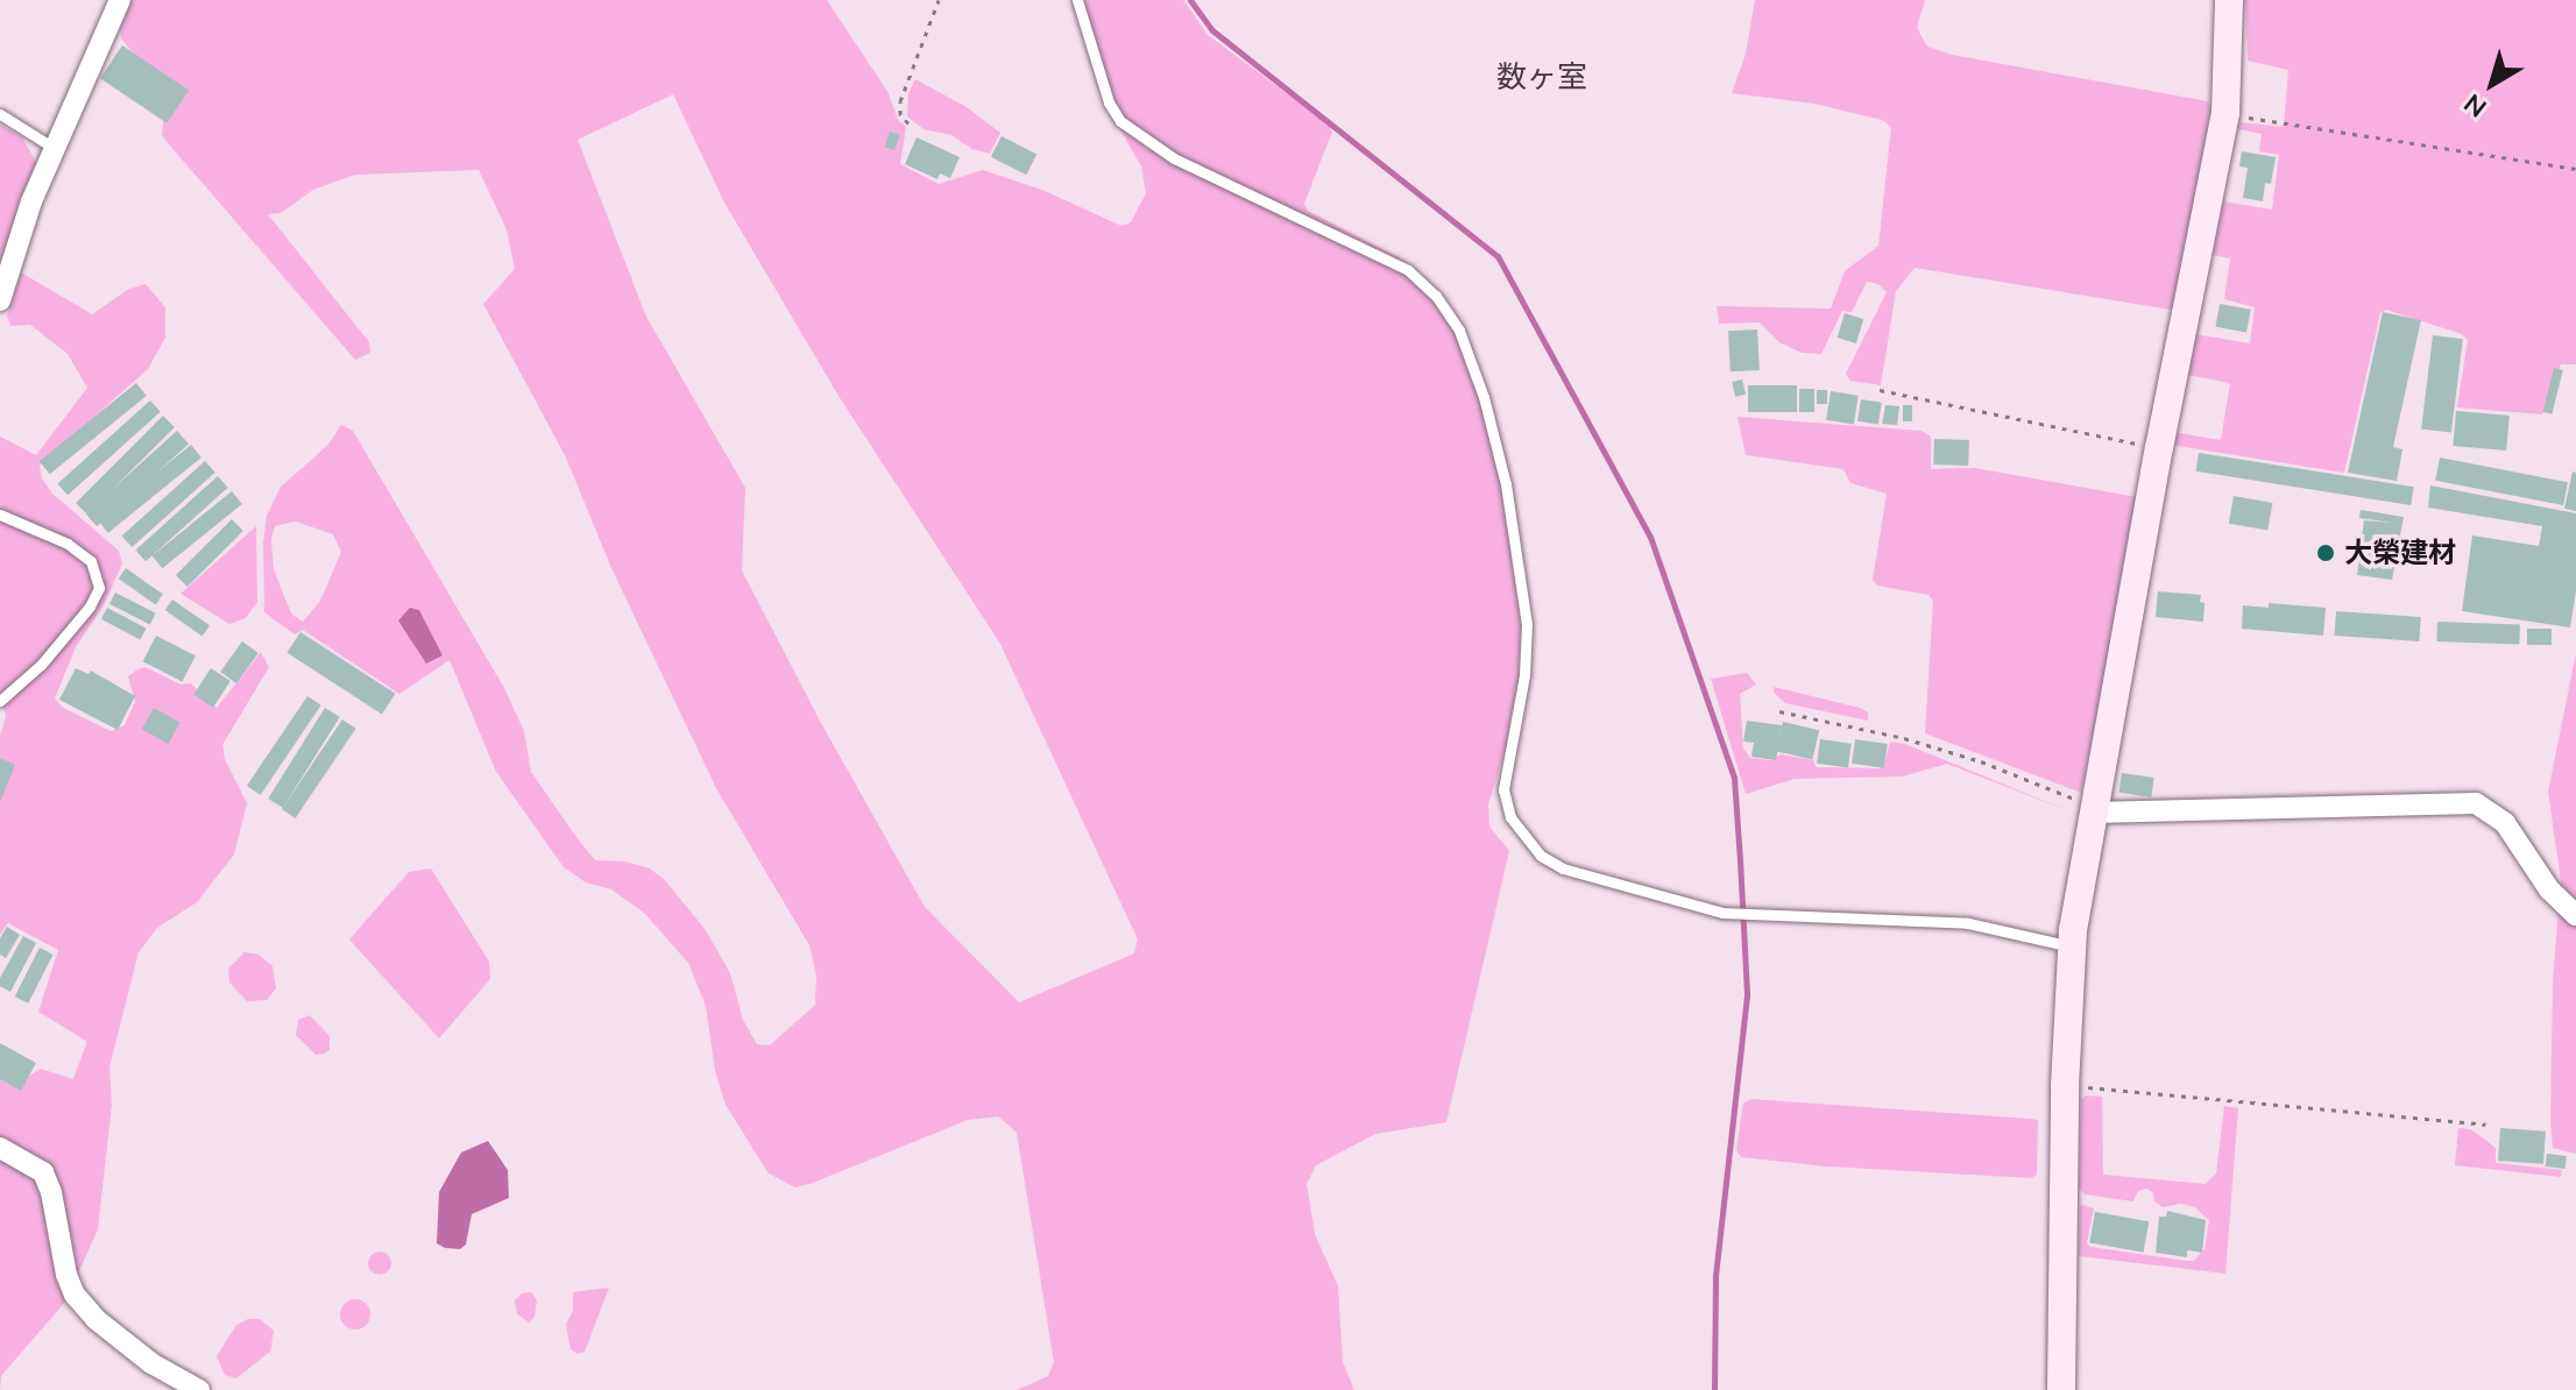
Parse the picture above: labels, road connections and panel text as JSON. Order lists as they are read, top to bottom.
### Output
{
  "districts": ["数ヶ室"],
  "places": ["大榮建材"],
  "north": "bottom left"
}
